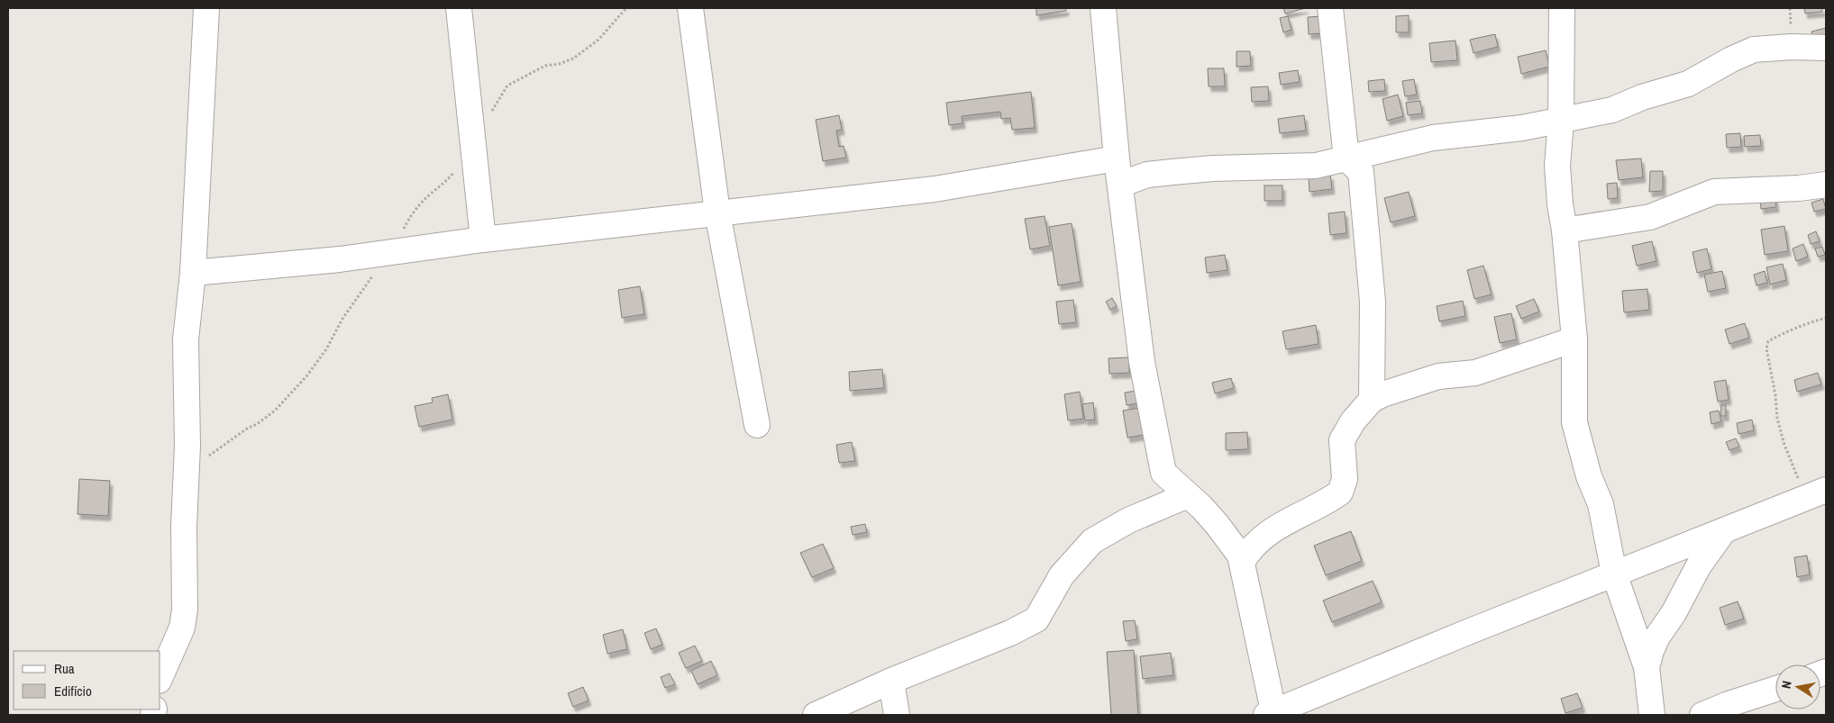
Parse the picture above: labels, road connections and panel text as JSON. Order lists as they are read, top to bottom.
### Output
{
  "legend": ["Rua", "Edifício"],
  "north": "left"
}
